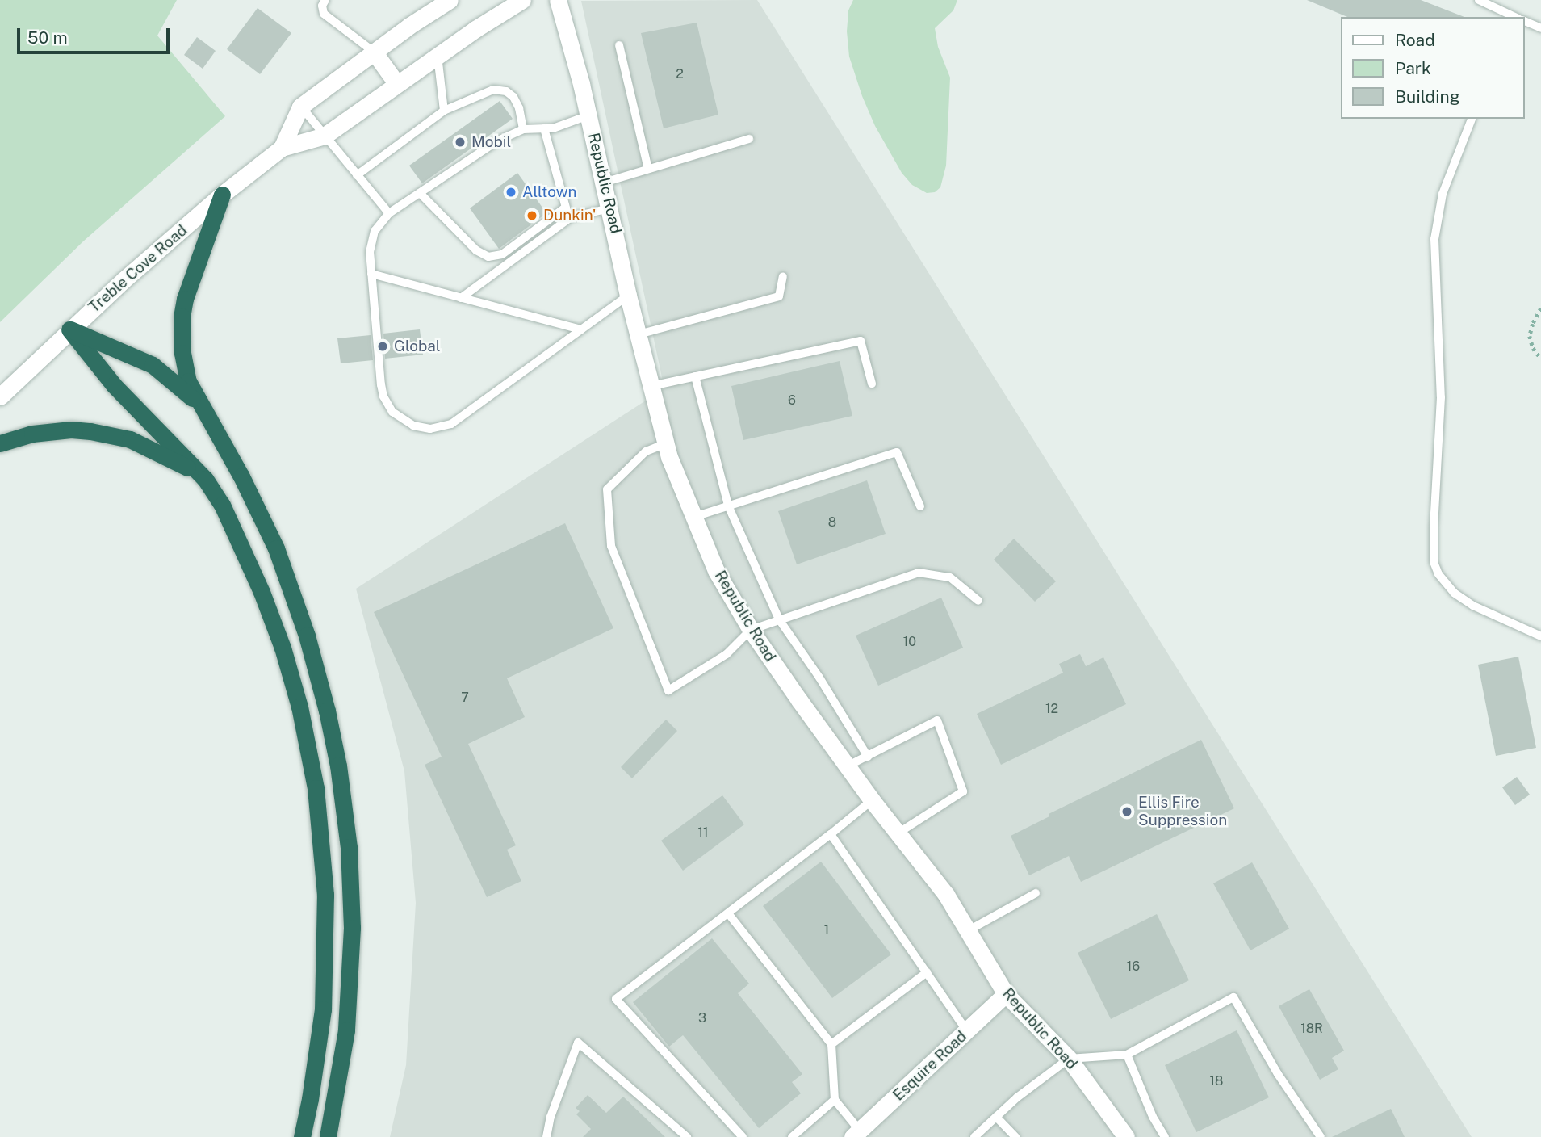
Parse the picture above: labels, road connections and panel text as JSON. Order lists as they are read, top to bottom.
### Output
{
  "streets": {
    "street": ["Republic Road", "Treble Cove Road", "Esquire Road"]
  },
  "crossings": [
    ["Republic Road", "Esquire Road"]
  ],
  "places": [
    "Mobil",
    "Alltown",
    "Dunkin'",
    "Global",
    "Ellis Fire Suppression"
  ],
  "house_numbers": [
    "2",
    "6",
    "8",
    "10",
    "7",
    "12",
    "11",
    "1",
    "16",
    "3",
    "18R",
    "18"
  ],
  "legend": ["Road", "Park", "Building"],
  "scale_bar": "50 m"
}
